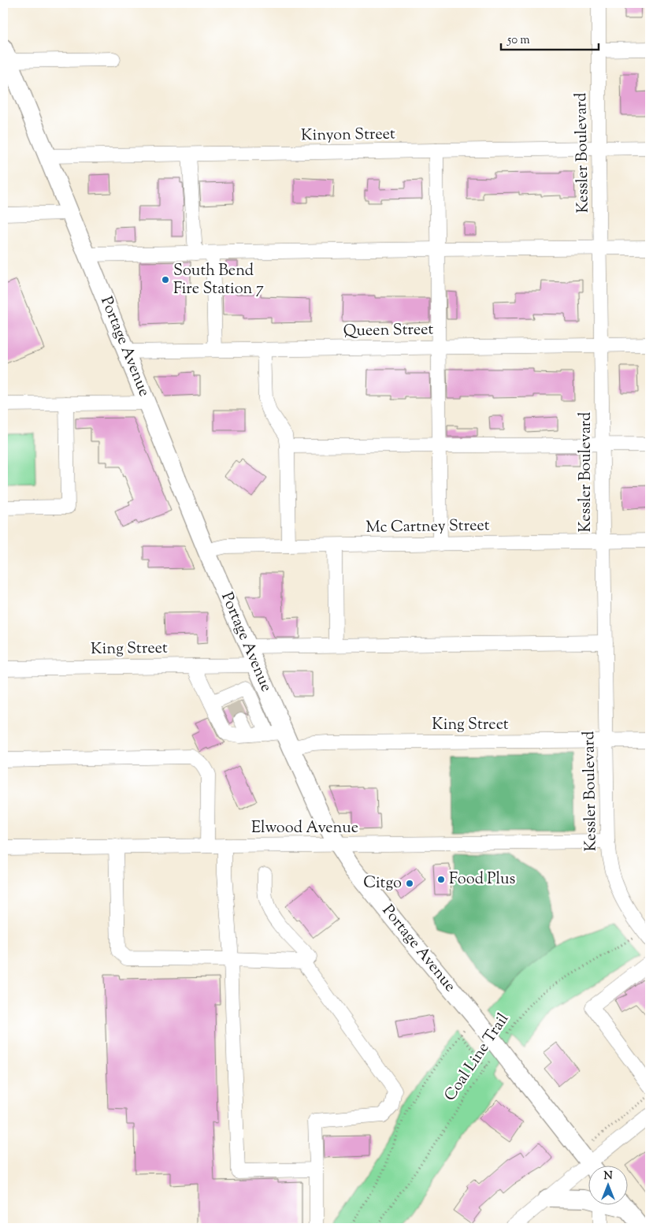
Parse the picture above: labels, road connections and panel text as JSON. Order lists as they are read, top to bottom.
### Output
{
  "streets": {
    "main road": ["Portage Avenue"],
    "street": [
      "Kinyon Street",
      "Kessler Boulevard",
      "Queen Street",
      "Mc Cartney Street",
      "King Street",
      "Elwood Avenue"
    ],
    "path": ["Coal Line Trail"]
  },
  "crossings": [
    ["Kinyon Street", "Kessler Boulevard"],
    ["Kinyon Street", "Portage Avenue"],
    ["Kessler Boulevard", "Queen Street"],
    ["Kessler Boulevard", "Mc Cartney Street"],
    ["Kessler Boulevard", "King Street"],
    ["Kessler Boulevard", "Elwood Avenue"],
    ["Kessler Boulevard", "Coal Line Trail"],
    ["Queen Street", "Portage Avenue"],
    ["Portage Avenue", "Mc Cartney Street"],
    ["Portage Avenue", "King Street"],
    ["Portage Avenue", "Elwood Avenue"]
  ],
  "places": ["South Bend Fire Station 7", "Food Plus", "Citgo"],
  "scale_bar": "50 m",
  "north": "top"
}
